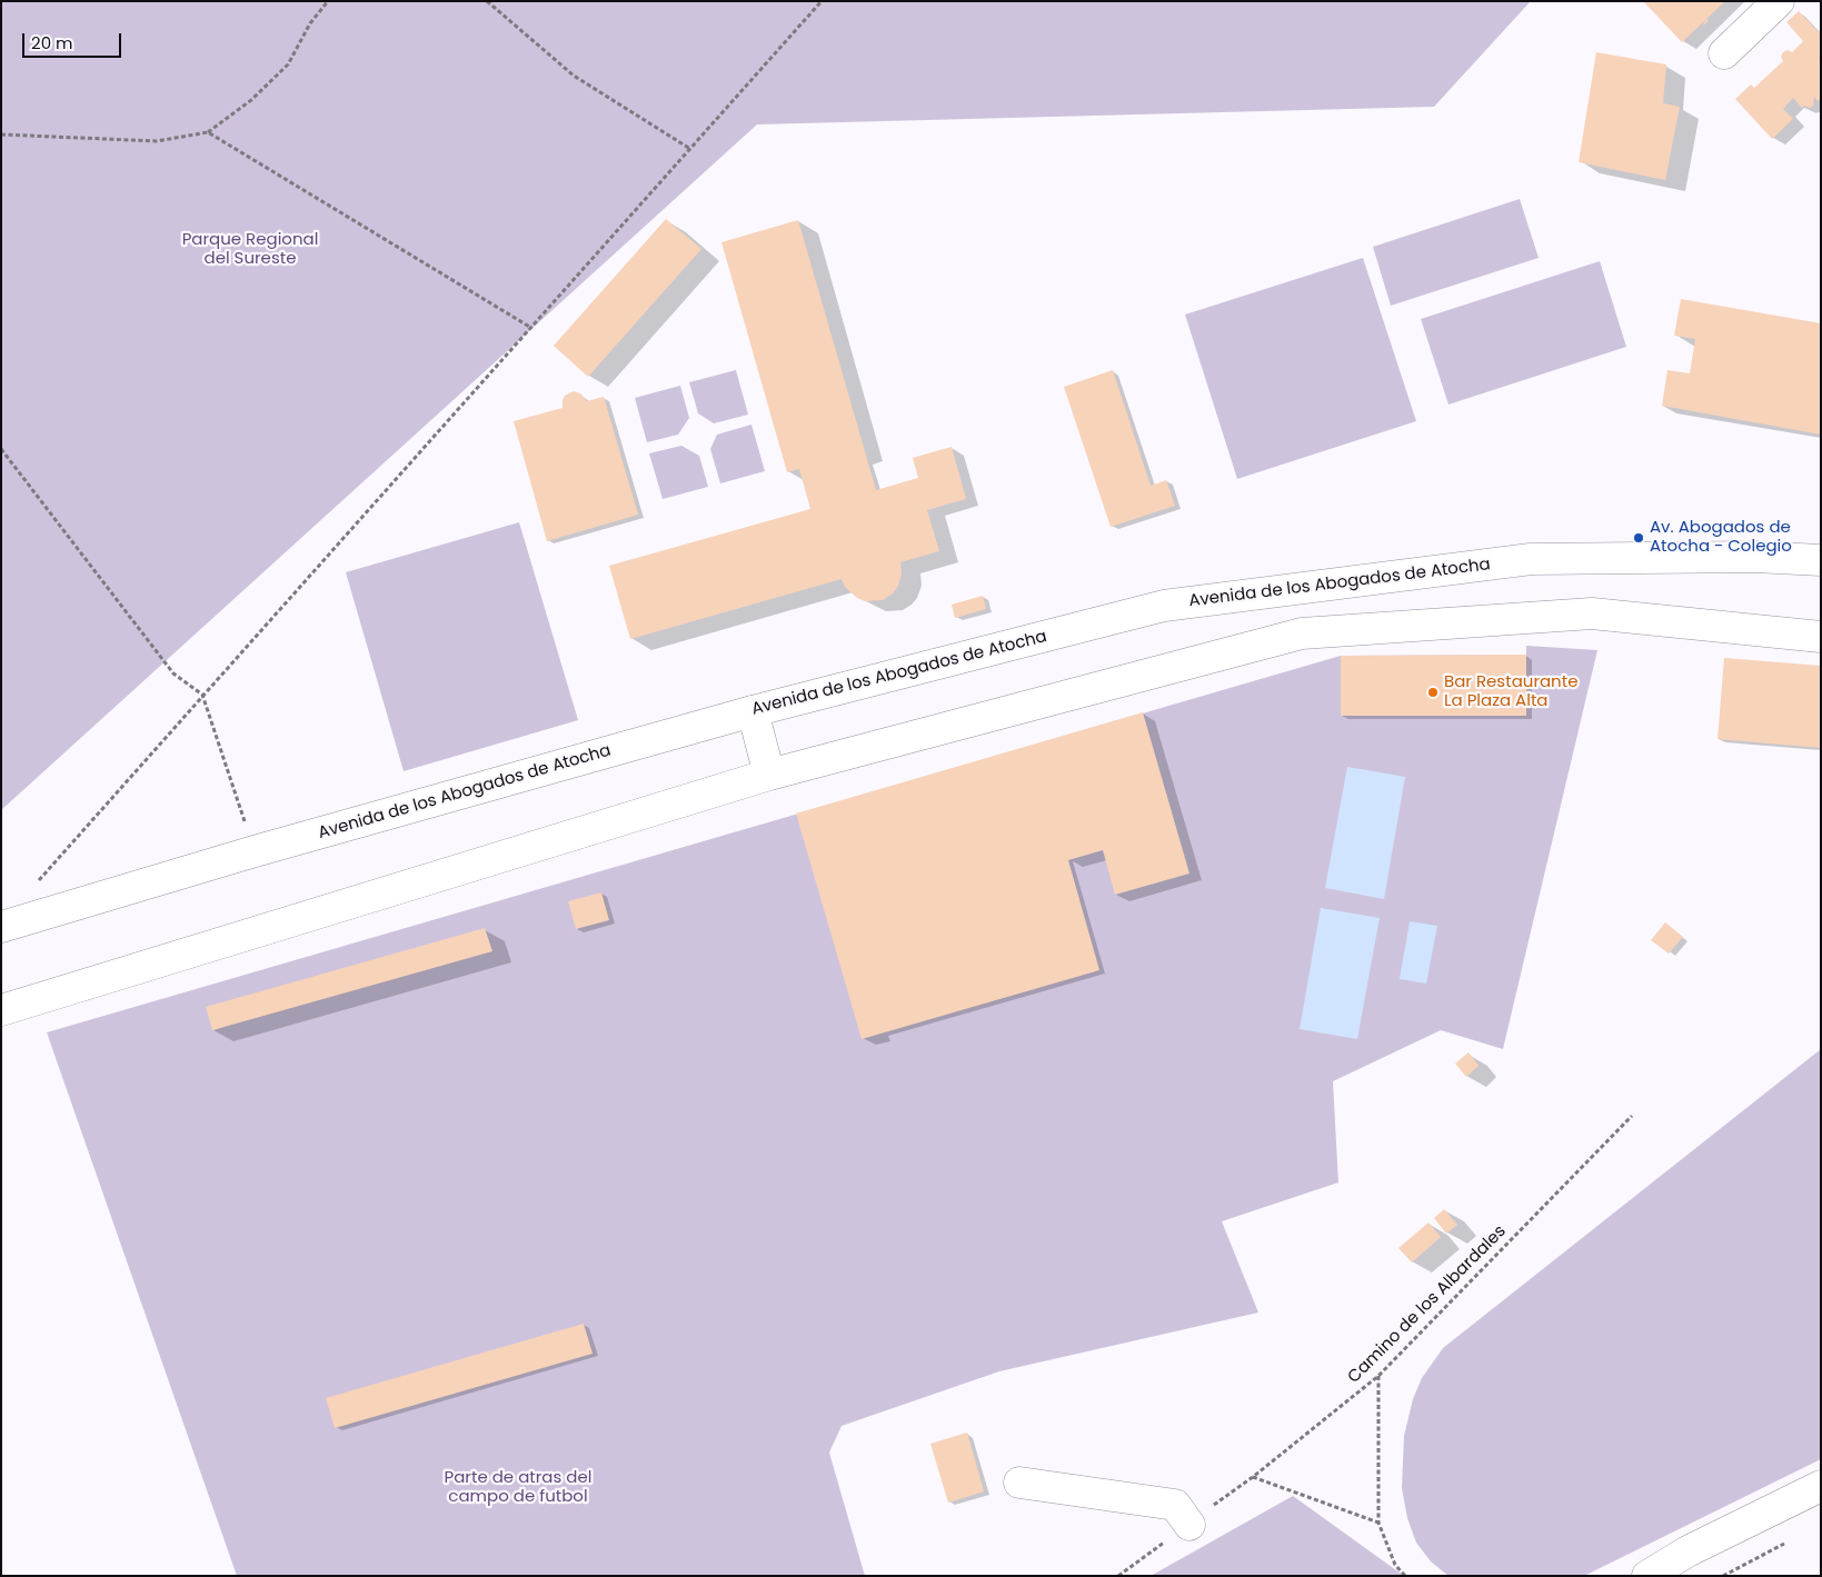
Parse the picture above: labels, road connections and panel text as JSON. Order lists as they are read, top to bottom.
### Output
{
  "streets": {
    "main road": ["Avenida de los Abogados de Atocha"],
    "path": ["Camino de los Albardales"]
  },
  "parks": ["Parque Regional del Sureste", "Parte de atras del campo de futbol"],
  "places": ["Av. Abogados de Atocha - Colegio", "Bar Restaurante La Plaza Alta"],
  "scale_bar": "20 m"
}
